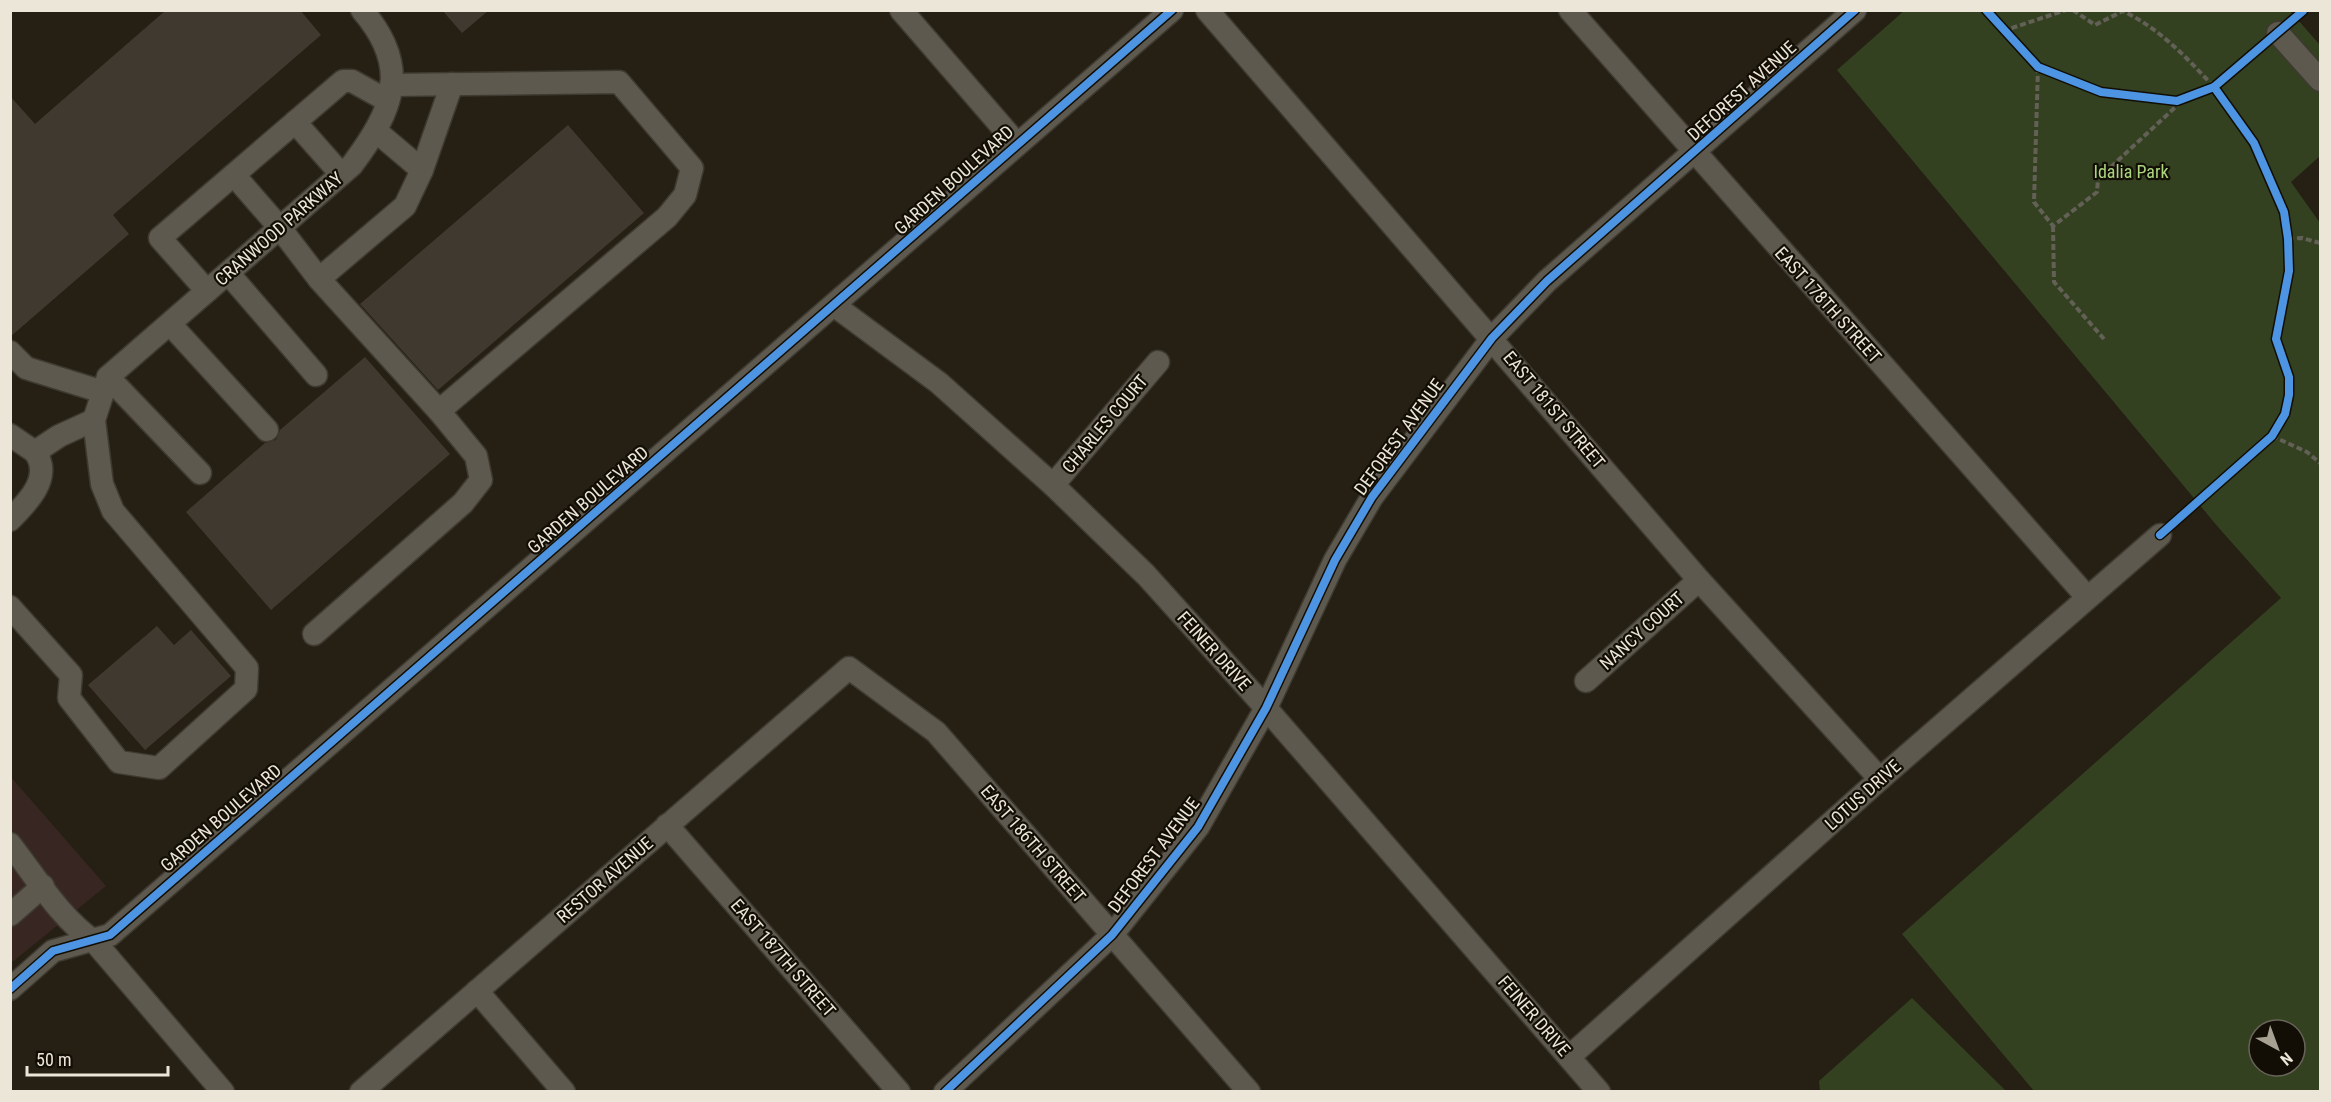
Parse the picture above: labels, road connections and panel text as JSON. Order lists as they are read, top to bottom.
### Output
{
  "streets": {
    "street": [
      "DEFOREST AVENUE",
      "GARDEN BOULEVARD",
      "CRANWOOD PARKWAY",
      "EAST 178TH STREET",
      "EAST 181ST STREET",
      "CHARLES COURT",
      "NANCY COURT",
      "FEINER DRIVE",
      "LOTUS DRIVE",
      "EAST 186TH STREET",
      "RESTOR AVENUE",
      "EAST 187TH STREET"
    ]
  },
  "crossings": [
    ["DEFOREST AVENUE", "EAST 178TH STREET"],
    ["DEFOREST AVENUE", "EAST 181ST STREET"],
    ["DEFOREST AVENUE", "FEINER DRIVE"],
    ["DEFOREST AVENUE", "EAST 186TH STREET"],
    ["GARDEN BOULEVARD", "FEINER DRIVE"],
    ["EAST 178TH STREET", "LOTUS DRIVE"],
    ["EAST 181ST STREET", "NANCY COURT"],
    ["EAST 181ST STREET", "LOTUS DRIVE"],
    ["CHARLES COURT", "FEINER DRIVE"],
    ["FEINER DRIVE", "LOTUS DRIVE"],
    ["EAST 186TH STREET", "RESTOR AVENUE"],
    ["RESTOR AVENUE", "EAST 187TH STREET"]
  ],
  "parks": ["Idalia Park"],
  "scale_bar": "50 m",
  "north": "bottom right"
}
